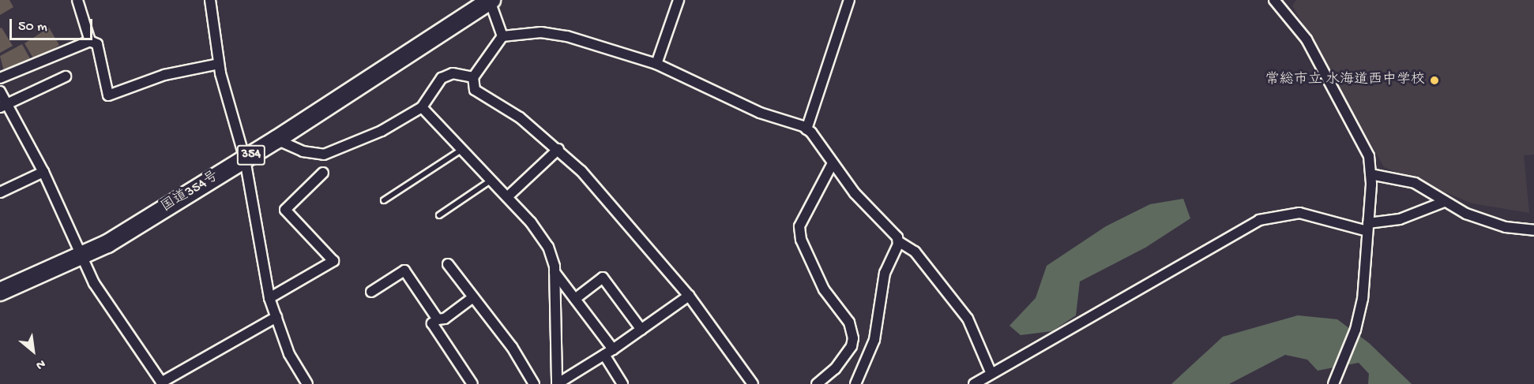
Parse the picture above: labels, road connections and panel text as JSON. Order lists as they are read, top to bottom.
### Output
{
  "streets": {
    "highway": ["354", "国道354号"]
  },
  "places": ["常総市立 水海道西中学校"],
  "scale_bar": "50 m",
  "north": "bottom right"
}
